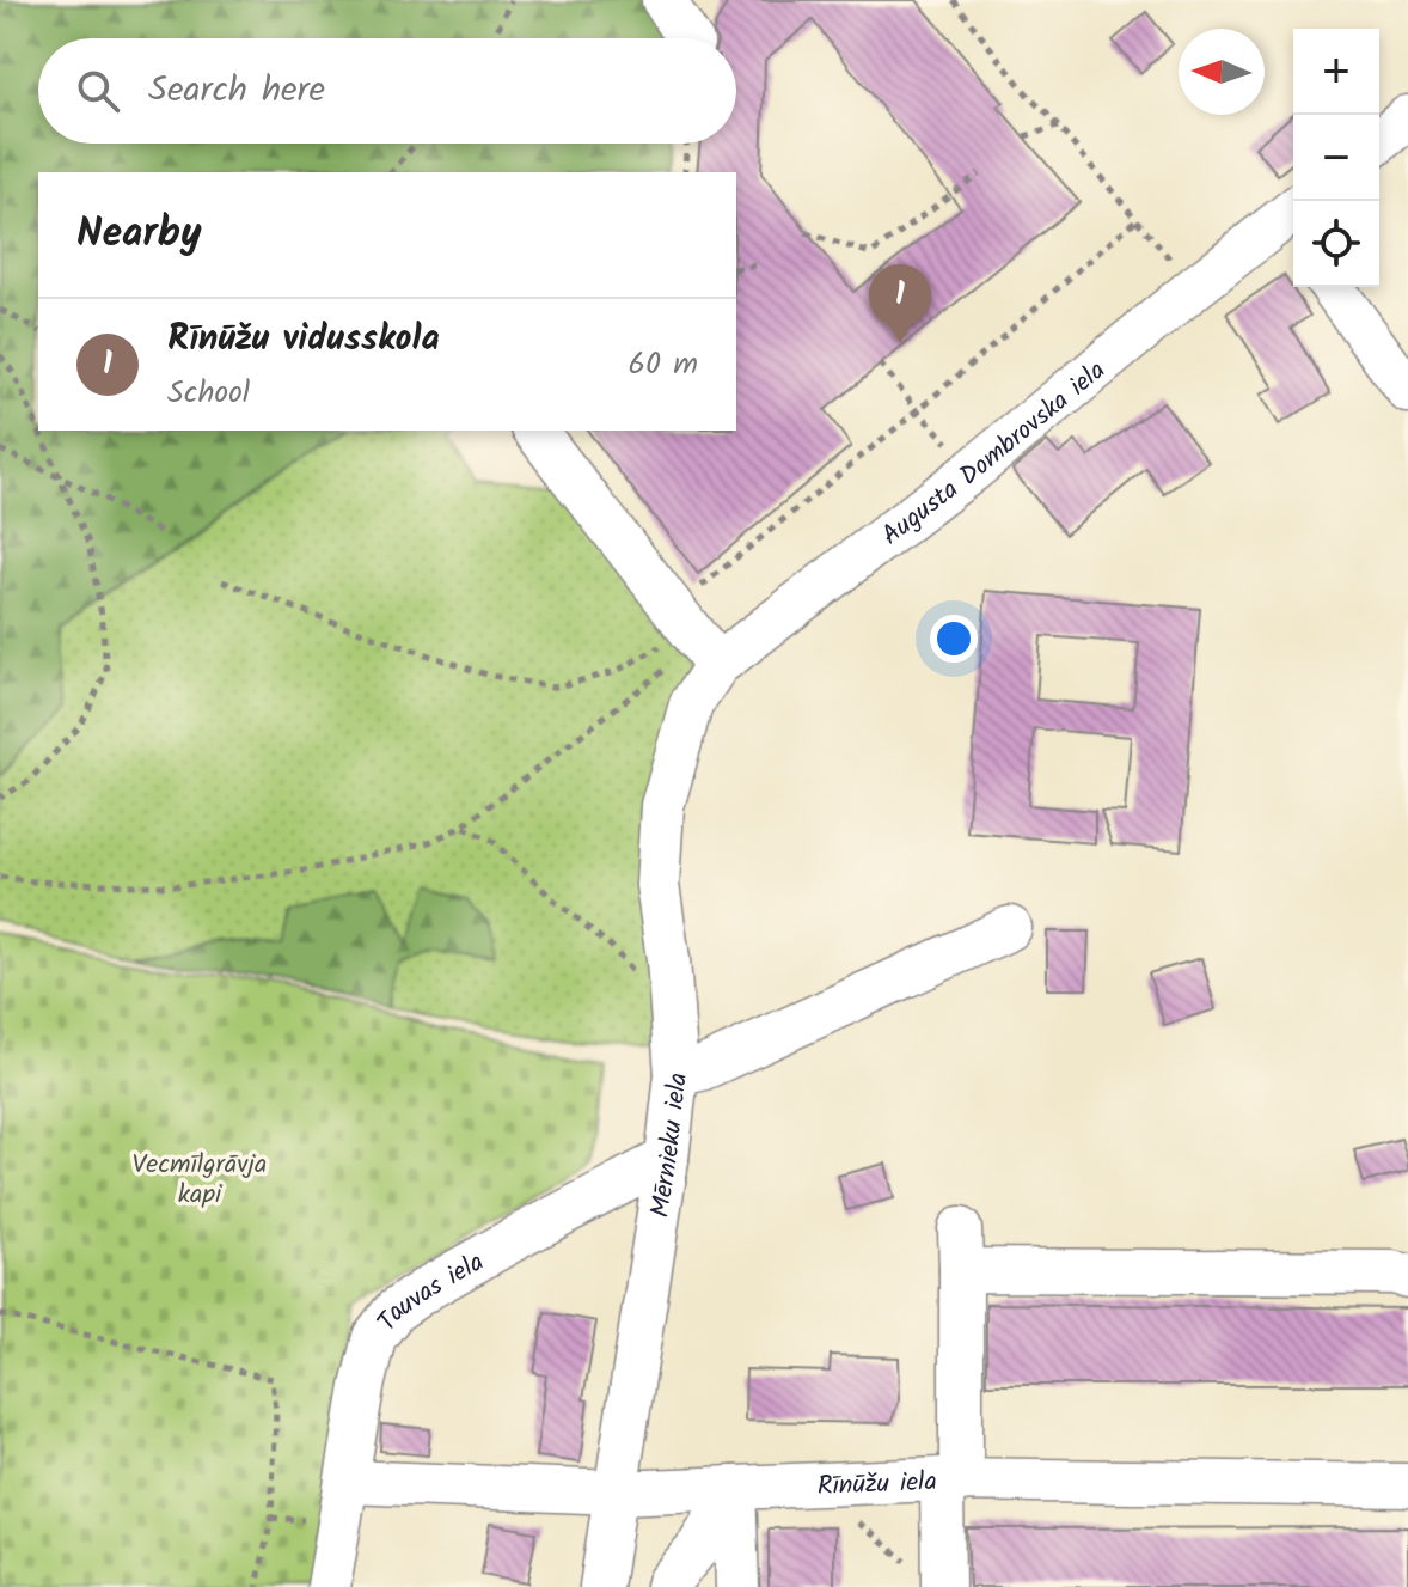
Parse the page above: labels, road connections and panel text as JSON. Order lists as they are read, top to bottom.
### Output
{
  "streets": {
    "street": [
      "Augusta Dombrovska iela",
      "Mērnieku iela",
      "Tauvas iela",
      "Rīnūžu iela"
    ]
  },
  "crossings": [
    ["Augusta Dombrovska iela", "Mērnieku iela"],
    ["Mērnieku iela", "Tauvas iela"],
    ["Mērnieku iela", "Rīnūžu iela"],
    ["Tauvas iela", "Rīnūžu iela"]
  ],
  "parks": ["Vecmīlgrāvja kapi"],
  "north": "left",
  "page": {
    "map_buttons": ["+", "−"],
    "search": "Search here",
    "heading": "Nearby",
    "pins": "1",
    "list": [
      {
        "mark": "1",
        "name": "Rīnūžu vidusskola",
        "note": "School",
        "value": "60 m"
      }
    ]
  }
}
